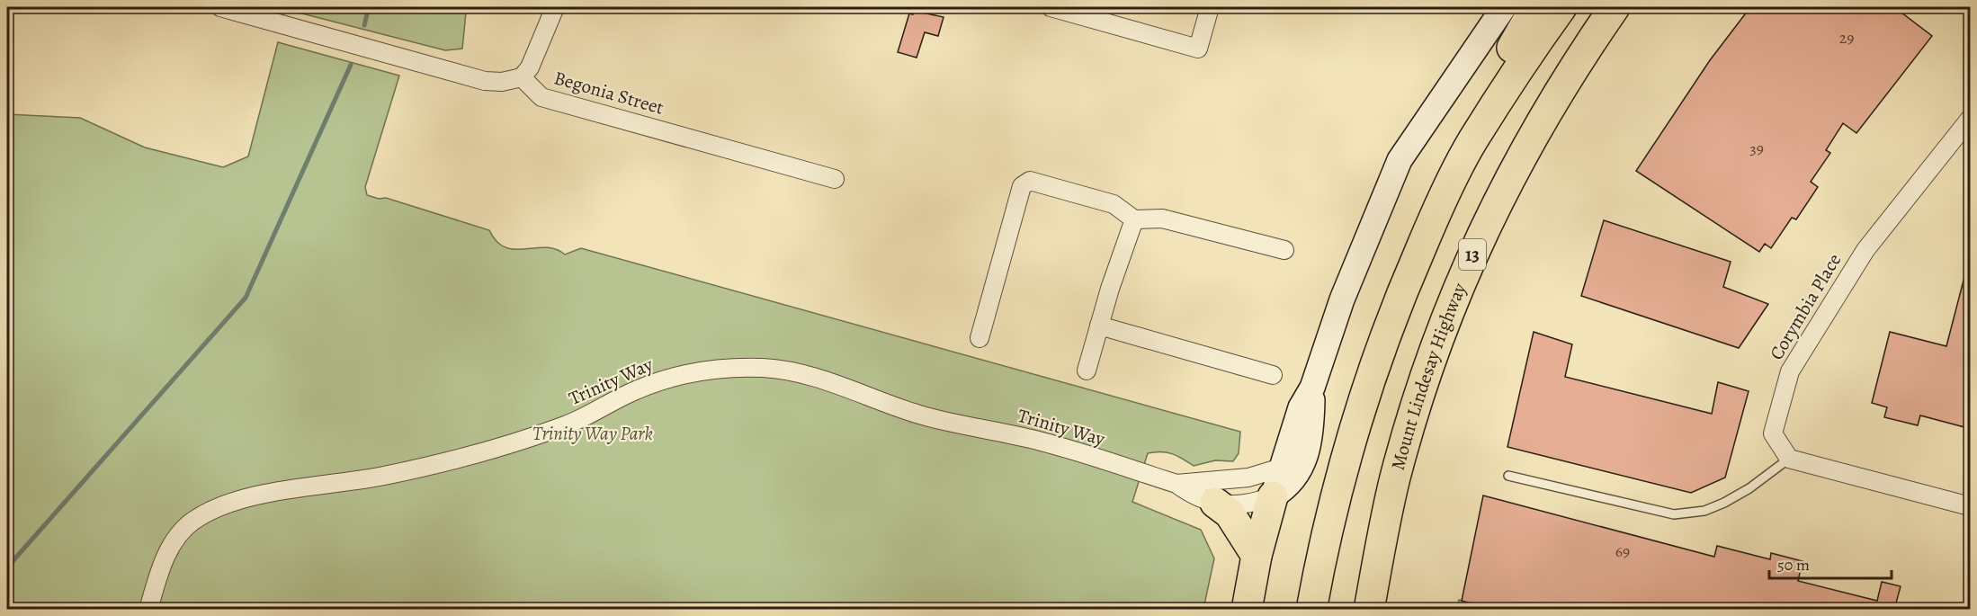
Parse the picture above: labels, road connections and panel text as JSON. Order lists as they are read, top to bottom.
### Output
{
  "streets": {
    "highway": ["13", "Mount Lindesay Highway"],
    "street": ["Begonia Street", "Corymbia Place", "Trinity Way"]
  },
  "parks": ["Trinity Way Park"],
  "house_numbers": ["29", "39", "69"],
  "scale_bar": "50 m"
}
